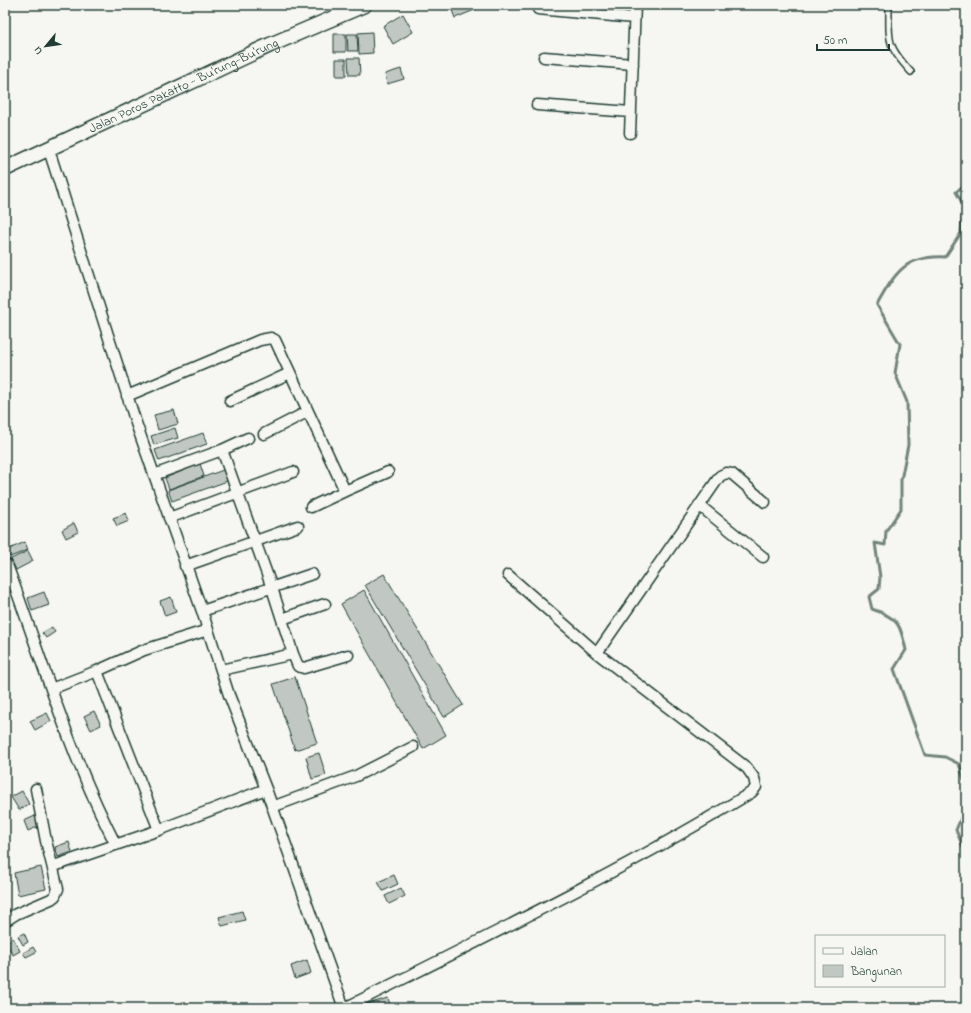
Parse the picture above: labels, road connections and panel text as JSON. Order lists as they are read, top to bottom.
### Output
{
  "streets": {
    "main road": ["Jalan Poros Pakatto - Bu'rung-Bu'rung"]
  },
  "legend": ["Jalan", "Bangunan"],
  "scale_bar": "50 m",
  "north": "bottom left"
}
